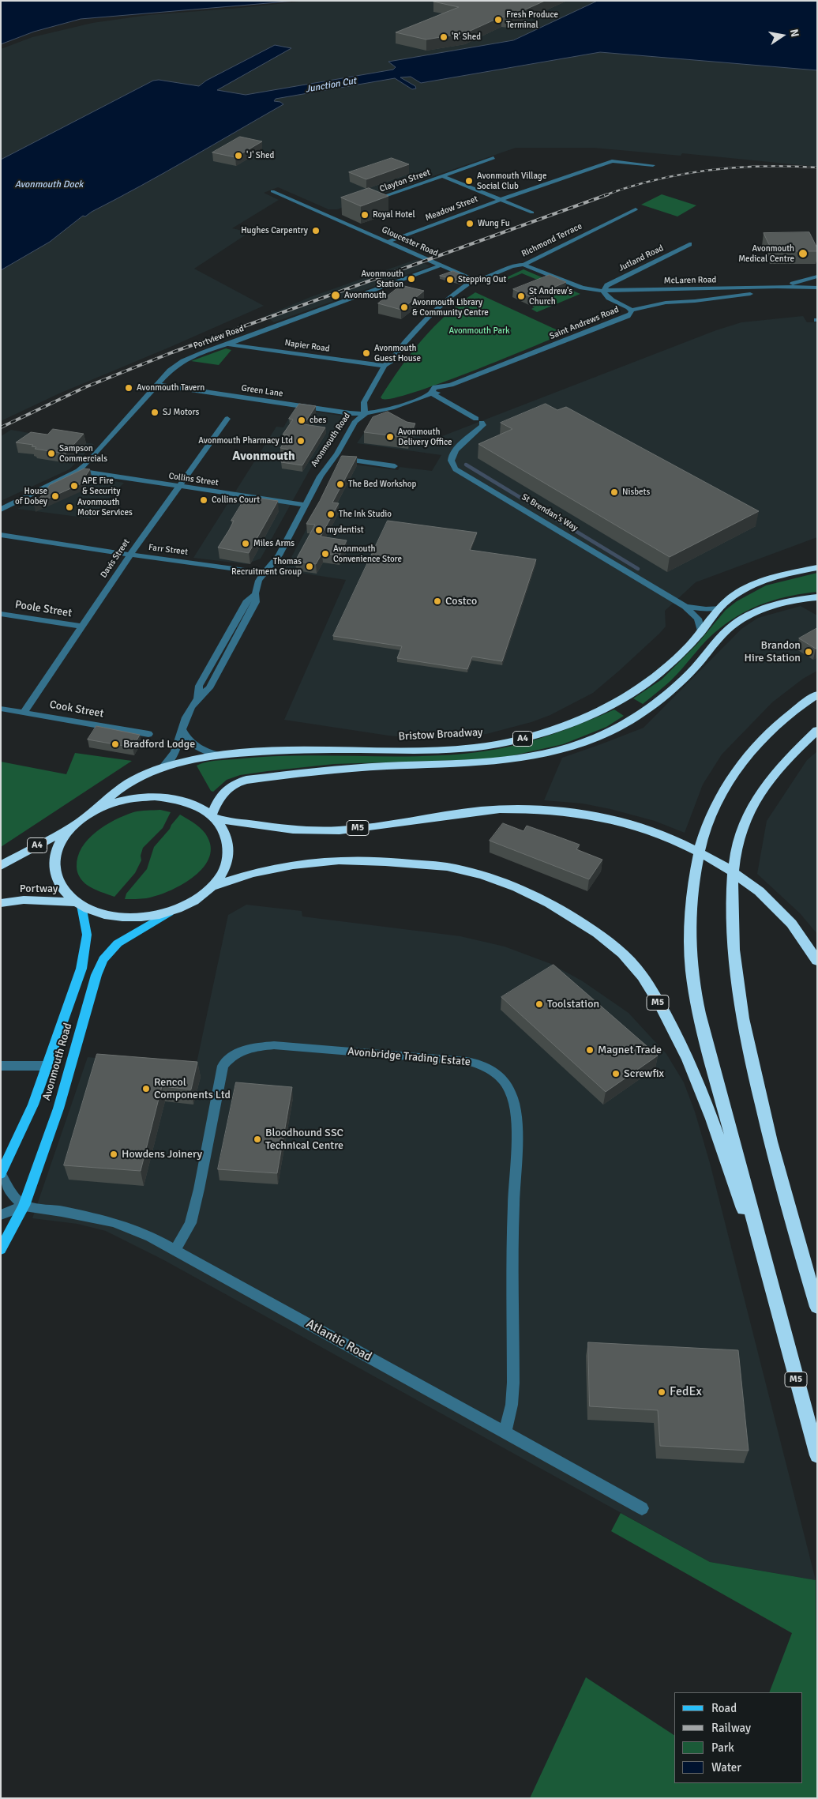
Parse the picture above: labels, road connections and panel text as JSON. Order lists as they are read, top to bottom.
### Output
{
  "streets": {
    "highway": [
      "Bristow Broadway",
      "A4",
      "M5",
      "Portway"
    ],
    "main road": ["Avonmouth Road"],
    "street": [
      "Clayton Street",
      "Meadow Street",
      "Richmond Terrace",
      "Gloucester Road",
      "Jutland Road",
      "McLaren Road",
      "Saint Andrews Road",
      "Portview Road",
      "Napier Road",
      "Green Lane",
      "Collins Street",
      "St Brendan's Way",
      "Farr Street",
      "Davis Street",
      "Poole Street",
      "Cook Street",
      "Avonbridge Trading Estate",
      "Atlantic Road"
    ]
  },
  "crossings": [
    ["Meadow Street", "Gloucester Road"],
    ["Richmond Terrace", "Gloucester Road"],
    ["Richmond Terrace", "McLaren Road"],
    ["Richmond Terrace", "Avonmouth Road"],
    ["Gloucester Road", "Portview Road"],
    ["Gloucester Road", "Avonmouth Road"],
    ["Jutland Road", "McLaren Road"],
    ["Saint Andrews Road", "Green Lane"],
    ["Saint Andrews Road", "Avonmouth Road"],
    ["Saint Andrews Road", "St Brendan's Way"],
    ["Portview Road", "Napier Road"],
    ["Portview Road", "Green Lane"],
    ["Portview Road", "Collins Street"],
    ["Napier Road", "Avonmouth Road"],
    ["Green Lane", "Avonmouth Road"],
    ["Avonmouth Road", "Collins Street"],
    ["Avonmouth Road", "Farr Street"],
    ["Avonmouth Road", "Bristow Broadway"],
    ["Avonmouth Road", "Portway"],
    ["Avonmouth Road", "Atlantic Road"],
    ["Collins Street", "Davis Street"],
    ["St Brendan's Way", "Bristow Broadway"],
    ["Farr Street", "Davis Street"],
    ["Davis Street", "Poole Street"],
    ["Davis Street", "Cook Street"],
    ["A4", "M5"],
    ["Avonbridge Trading Estate", "Atlantic Road"]
  ],
  "districts": ["Avonmouth"],
  "water": ["Junction Cut", "Avonmouth Dock"],
  "parks": ["Avonmouth Park"],
  "places": [
    "Fresh Produce Terminal",
    "'R' Shed",
    "'J' Shed",
    "Avonmouth Village Social Club",
    "Royal Hotel",
    "Wung Fu",
    "Hughes Carpentry",
    "Avonmouth Medical Centre",
    "Avonmouth Station",
    "Stepping Out",
    "Avonmouth",
    "St Andrew's Church",
    "Avonmouth Library & Community Centre",
    "Avonmouth Guest House",
    "Avonmouth Tavern",
    "SJ Motors",
    "cbes",
    "Avonmouth Delivery Office",
    "Avonmouth Pharmacy Ltd",
    "Sampson Commercials",
    "The Bed Workshop",
    "APE Fire & Security",
    "Nisbets",
    "House of Dobey",
    "Collins Court",
    "Avonmouth Motor Services",
    "The Ink Studio",
    "mydentist",
    "Miles Arms",
    "Avonmouth Convenience Store",
    "Thomas Recruitment Group",
    "Costco",
    "Brandon Hire Station",
    "Bradford Lodge",
    "Toolstation",
    "Magnet Trade",
    "Screwfix",
    "Rencol Components Ltd",
    "Bloodhound SSC Technical Centre",
    "Howdens Joinery",
    "FedEx"
  ],
  "legend": [
    "Road",
    "Railway",
    "Park",
    "Water"
  ],
  "north": "right"
}
